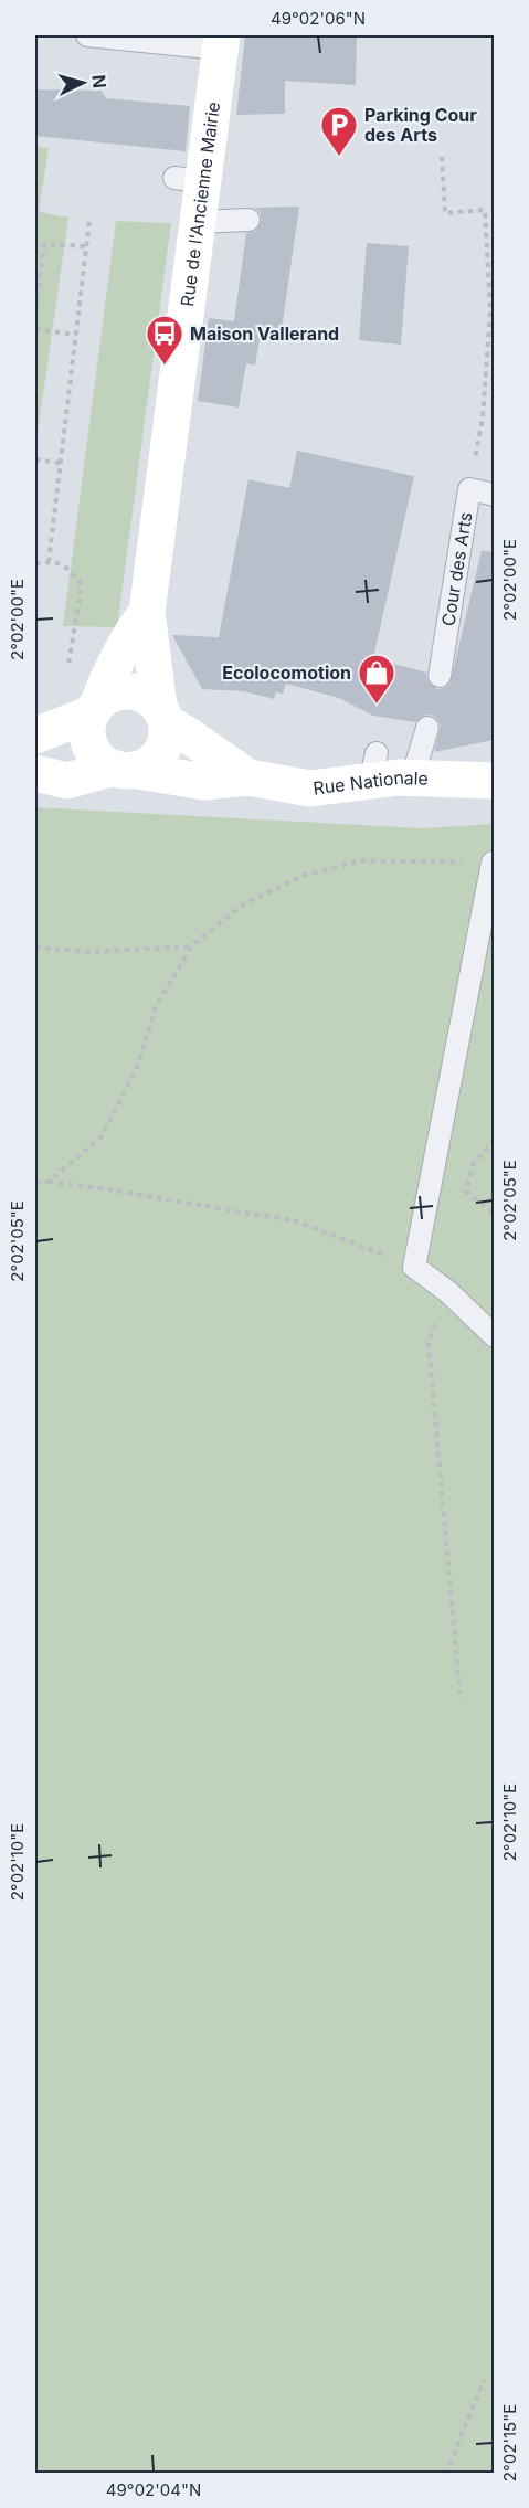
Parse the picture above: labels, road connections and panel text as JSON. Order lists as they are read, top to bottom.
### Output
{
  "streets": {
    "street": ["Rue de l'Ancienne Mairie", "Rue Nationale"],
    "lane": ["Cour des Arts"]
  },
  "crossings": [
    ["Rue de l'Ancienne Mairie", "Rue Nationale"]
  ],
  "places": {
    "parking": ["Parking Cour des Arts"],
    "bus stop": ["Maison Vallerand"],
    "shop": ["Ecolocomotion"]
  },
  "north": "right",
  "coordinates": [
    "49°02'06\"N",
    "2°02'00\"E",
    "2°02'05\"E",
    "2°02'10\"E",
    "2°02'15\"E",
    "49°02'04\"N"
  ]
}
